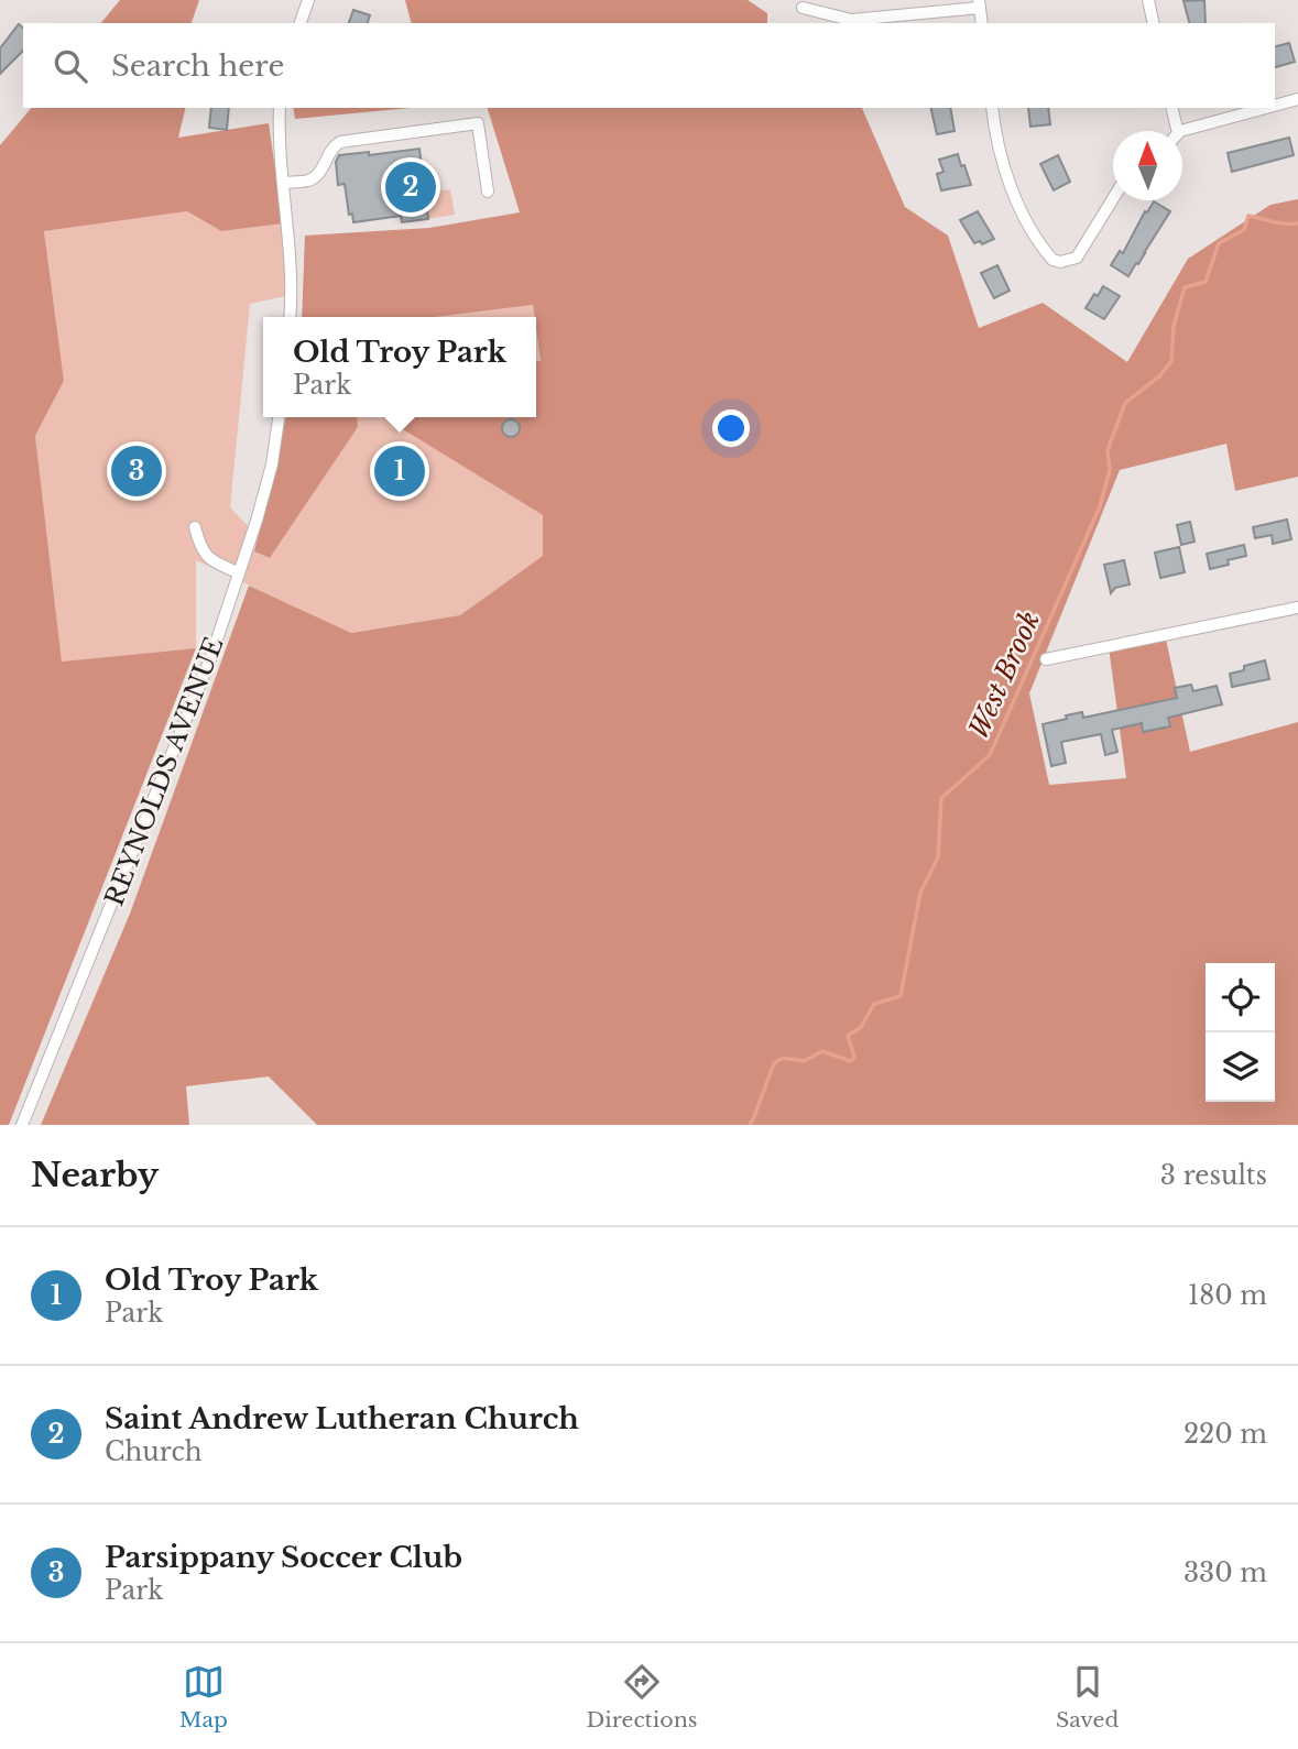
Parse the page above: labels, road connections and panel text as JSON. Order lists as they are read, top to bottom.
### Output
{
  "streets": {
    "street": ["REYNOLDS AVENUE"]
  },
  "water": ["West Brook"],
  "north": "top",
  "page": {
    "search": "Search here",
    "pins": ["2", "1", "3"],
    "popup": ["Old Troy Park", "Park"],
    "heading": ["Nearby", "3 results"],
    "list": [
      {
        "mark": "1",
        "name": "Old Troy Park",
        "note": "Park",
        "value": "180 m"
      },
      {
        "mark": "2",
        "name": "Saint Andrew Lutheran Church",
        "note": "Church",
        "value": "220 m"
      },
      {
        "mark": "3",
        "name": "Parsippany Soccer Club",
        "note": "Park",
        "value": "330 m"
      }
    ],
    "nav": ["Map", "Directions", "Saved"]
  }
}
